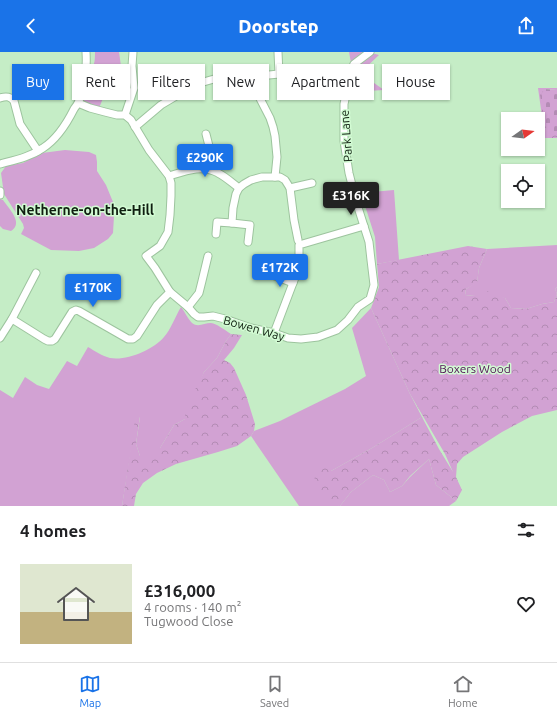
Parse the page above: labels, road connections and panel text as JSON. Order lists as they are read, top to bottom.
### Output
{
  "streets": {
    "street": ["Park Lane", "Bowen Way"]
  },
  "crossings": [
    ["Park Lane", "Bowen Way"]
  ],
  "districts": ["Netherne-on-the-Hill"],
  "parks": ["Boxers Wood"],
  "north": "right",
  "page": {
    "header": "Doorstep",
    "chip": [
      "Buy",
      "Rent",
      "Filters",
      "New",
      "Apartment",
      "House"
    ],
    "price": [
      "£290K",
      "£316K",
      "£172K",
      "£170K"
    ],
    "heading": "4 homes",
    "list": [
      {
        "name": "£316,000",
        "note": "4 rooms · 140 m² · Tugwood Close"
      }
    ],
    "tabs": ["Map", "Saved", "Home"]
  }
}
